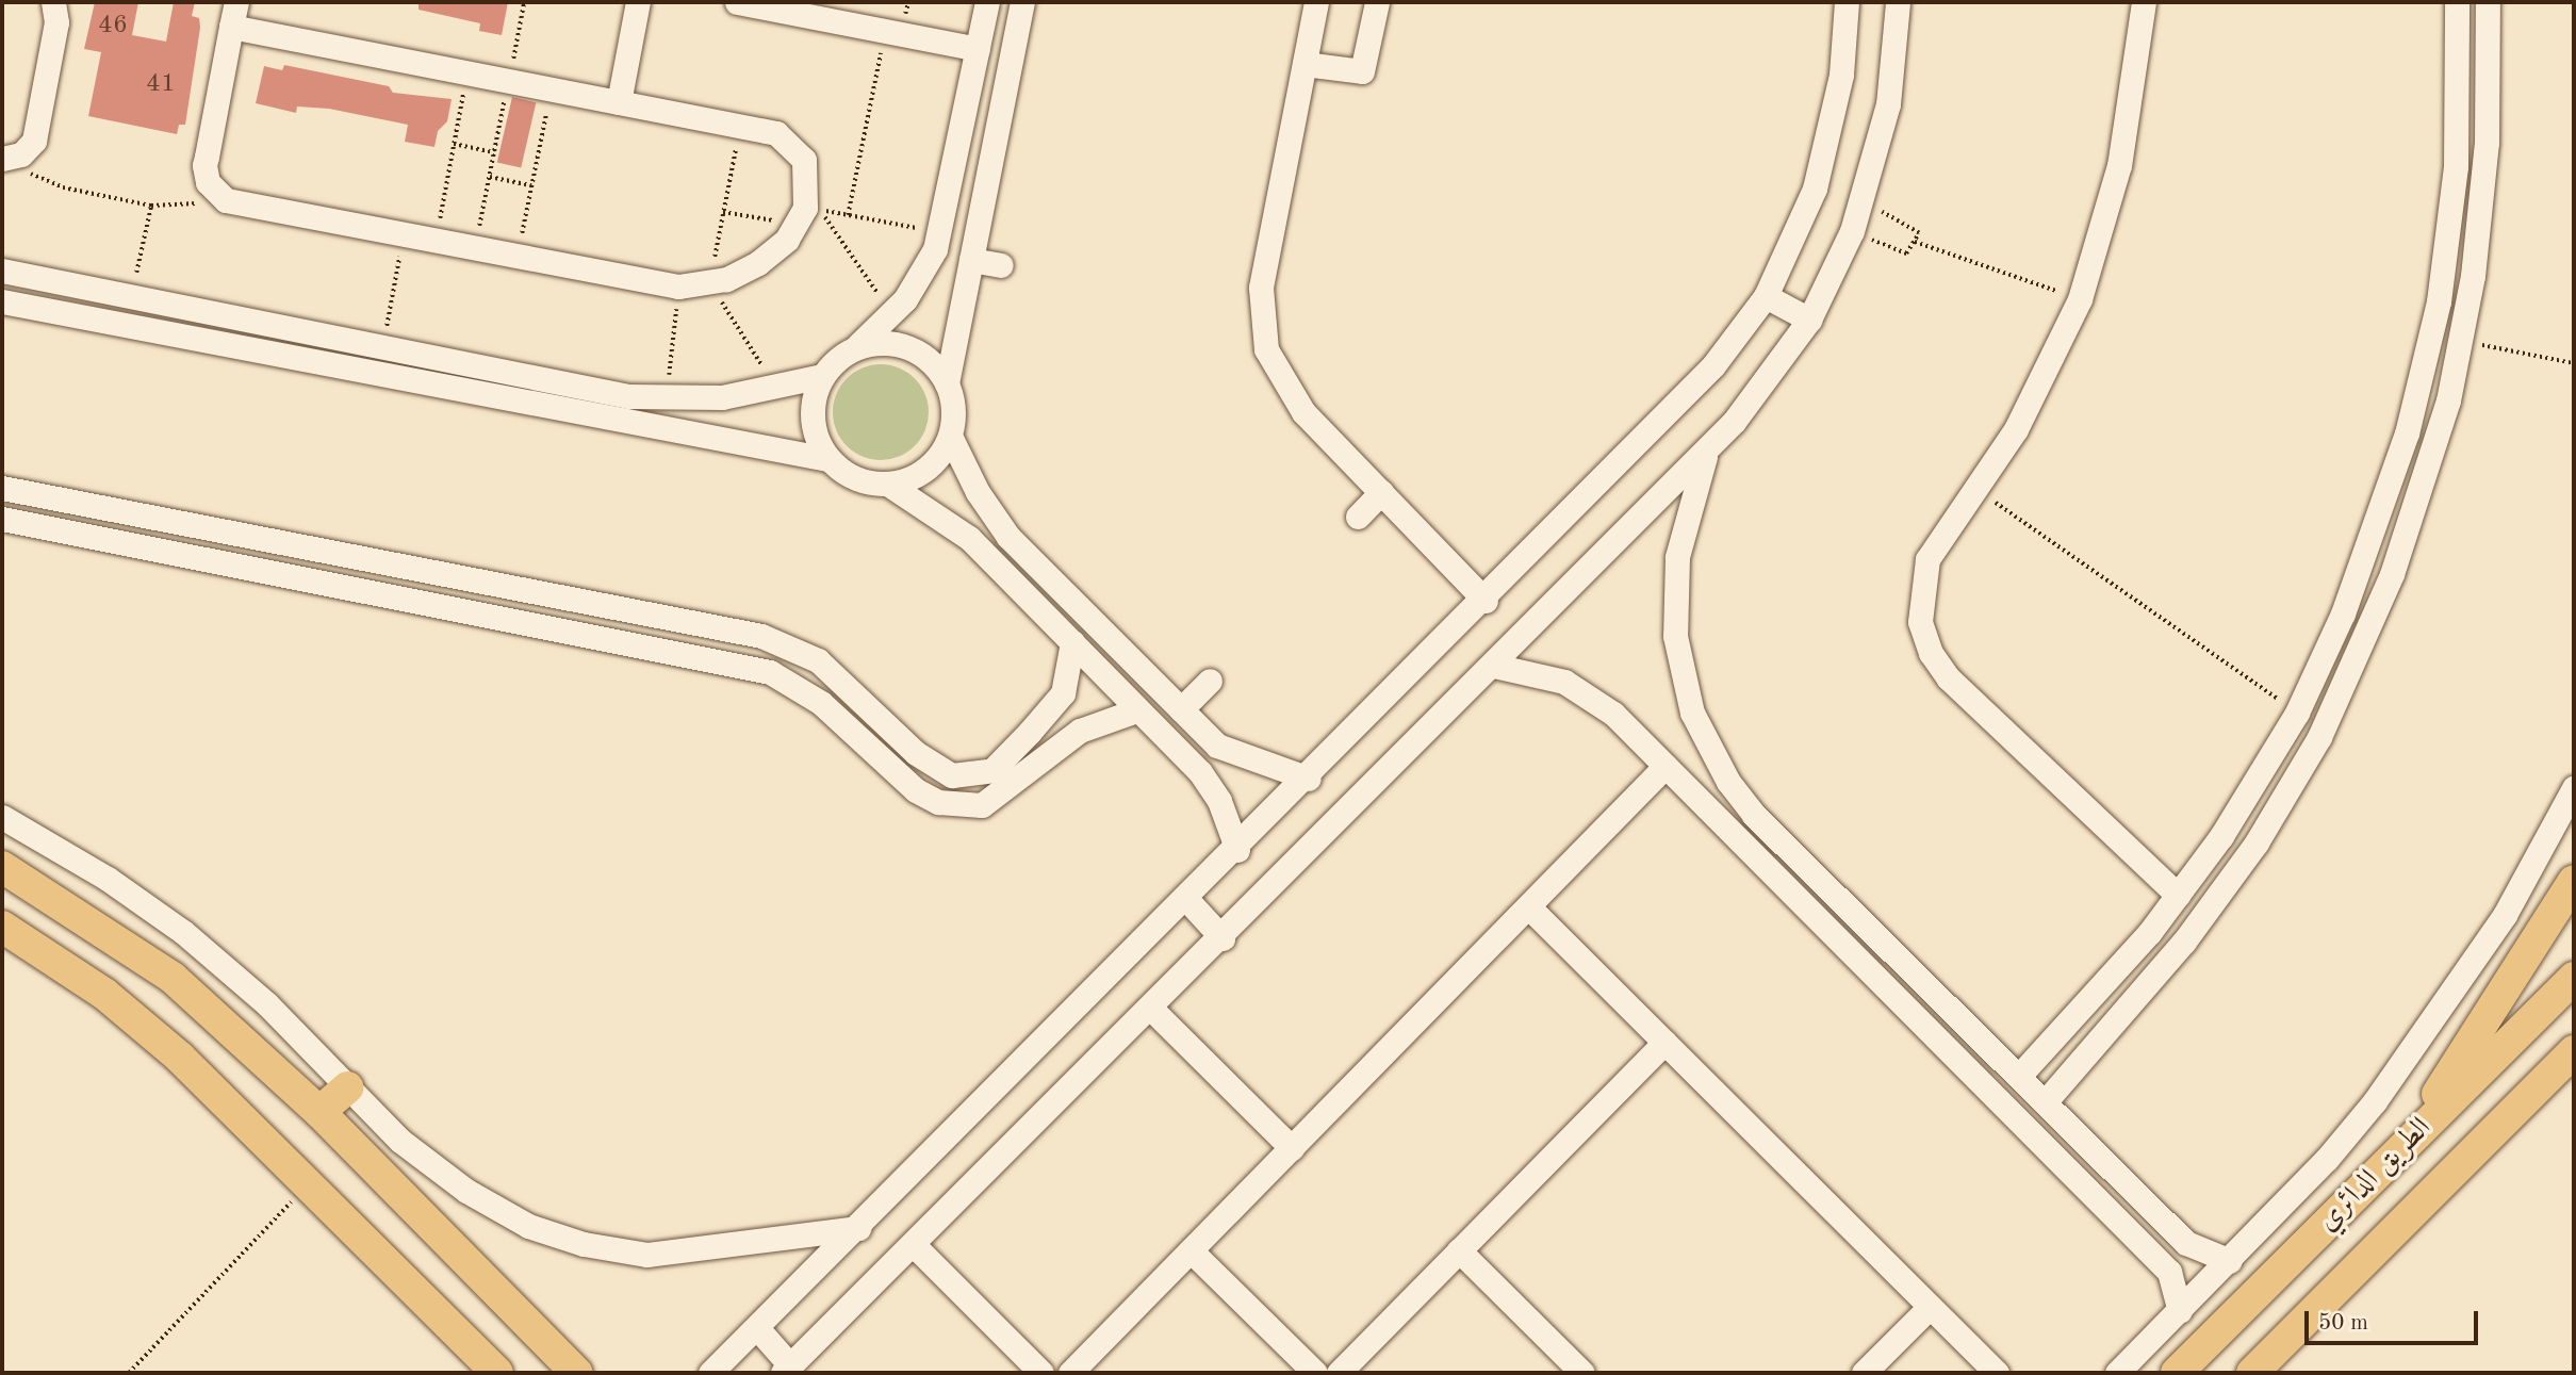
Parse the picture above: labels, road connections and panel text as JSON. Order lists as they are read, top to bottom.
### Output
{
  "streets": {
    "main road": ["الطريق الدائري"]
  },
  "house_numbers": ["46", "41"],
  "scale_bar": "50 m"
}
